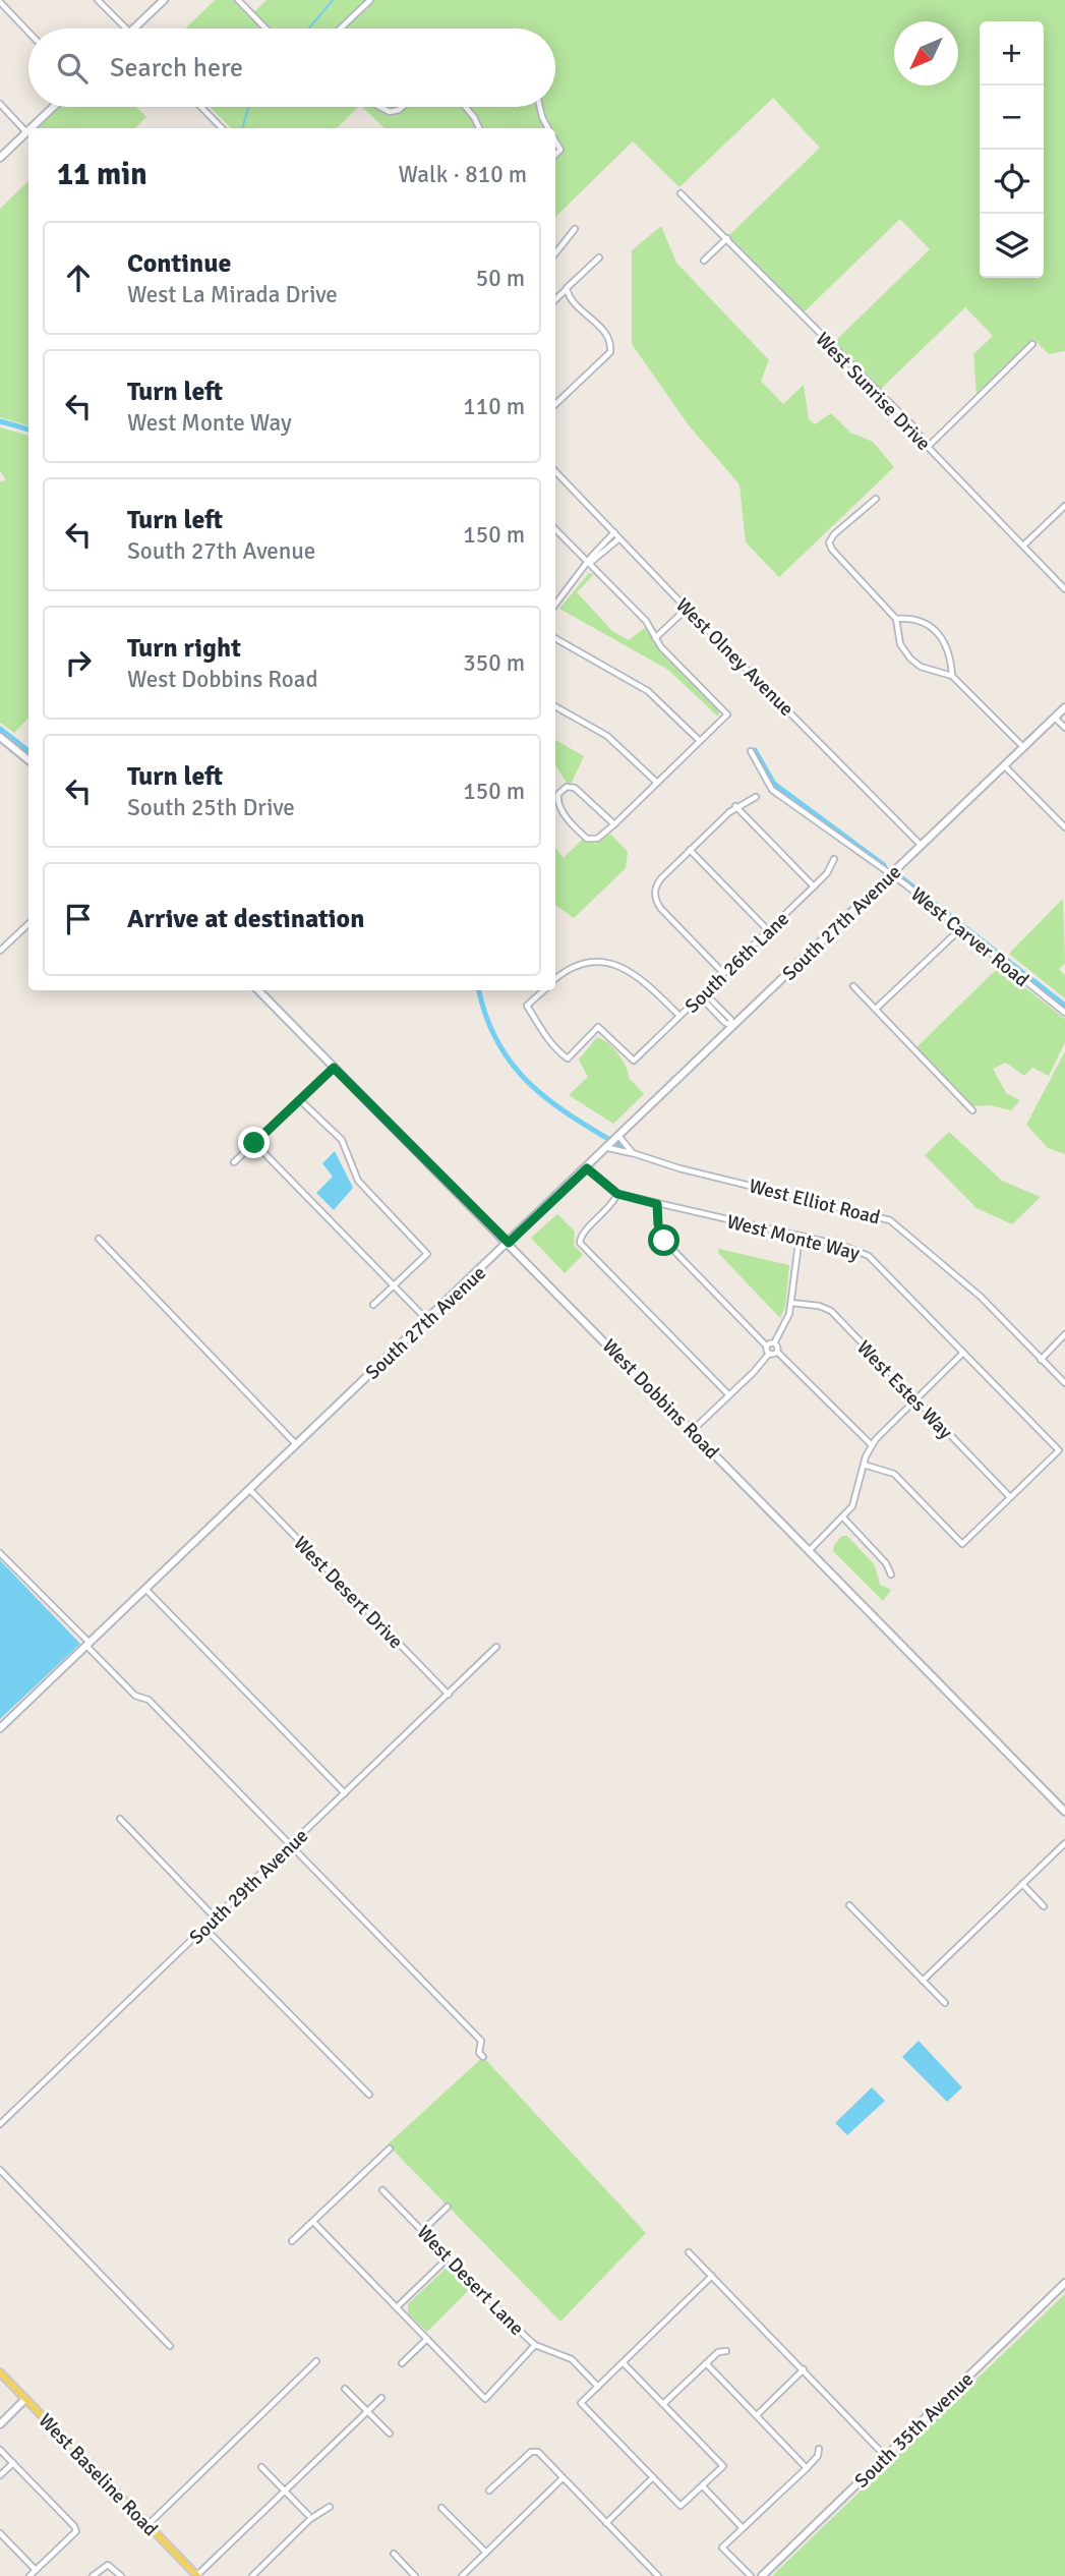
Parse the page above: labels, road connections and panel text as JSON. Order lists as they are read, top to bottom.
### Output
{
  "streets": {
    "main road": ["West Baseline Road"],
    "street": [
      "West Sunrise Drive",
      "West Olney Avenue",
      "South 27th Avenue",
      "West Carver Road",
      "South 26th Lane",
      "West Elliot Road",
      "West Monte Way",
      "West Estes Way",
      "West Dobbins Road",
      "West Desert Drive",
      "South 29th Avenue",
      "West Desert Lane",
      "South 35th Avenue"
    ]
  },
  "crossings": [
    ["West Olney Avenue", "South 27th Avenue"],
    ["South 27th Avenue", "West Carver Road"],
    ["South 27th Avenue", "West Elliot Road"],
    ["South 27th Avenue", "West Monte Way"],
    ["South 27th Avenue", "West Dobbins Road"],
    ["South 27th Avenue", "West Desert Drive"],
    ["West Monte Way", "West Estes Way"],
    ["West Desert Drive", "South 29th Avenue"]
  ],
  "north": "bottom left",
  "page": {
    "map_buttons": ["+", "−"],
    "search": "Search here",
    "heading": ["11 min", "Walk · 810 m"],
    "list": [
      ["Continue", "West La Mirada Drive", "50 m"],
      ["Turn left", "West Monte Way", "110 m"],
      ["Turn left", "South 27th Avenue", "150 m"],
      ["Turn right", "West Dobbins Road", "350 m"],
      ["Turn left", "South 25th Drive", "150 m"],
      "Arrive at destination"
    ]
  }
}
